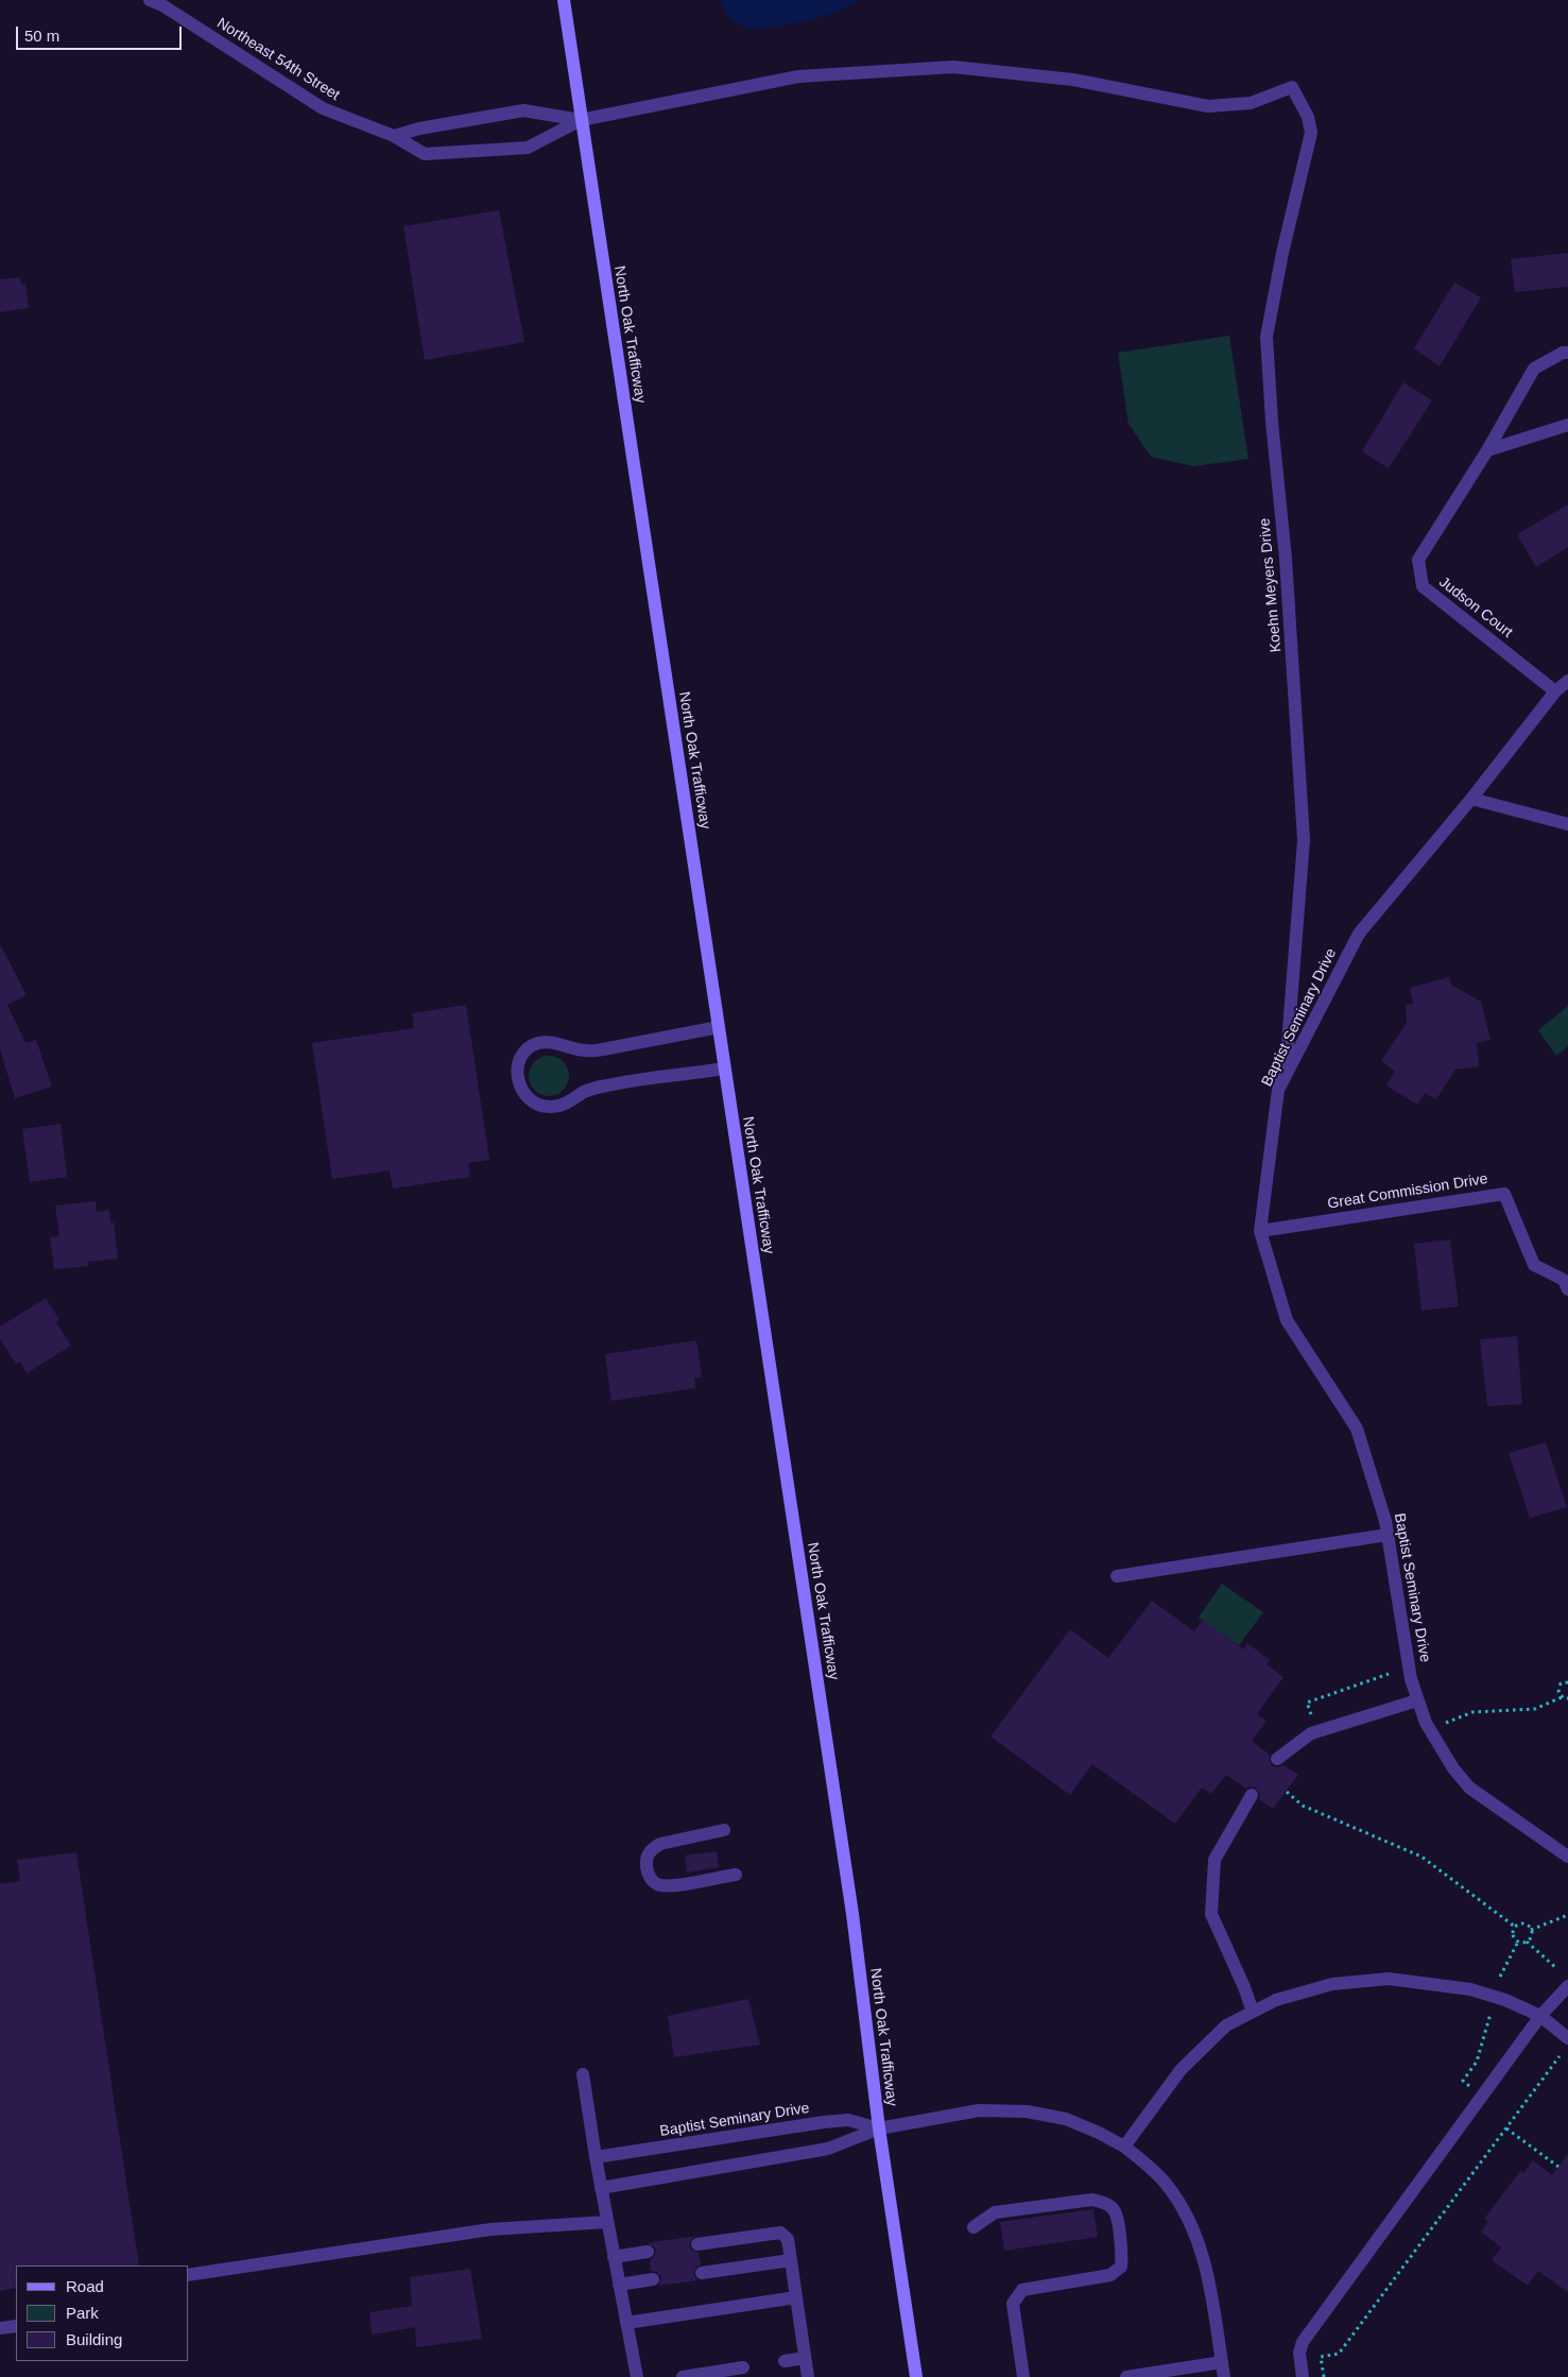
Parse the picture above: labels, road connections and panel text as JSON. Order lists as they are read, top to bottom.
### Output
{
  "streets": {
    "main road": ["North Oak Trafficway"],
    "street": [
      "Northeast 54th Street",
      "Koehn Meyers Drive",
      "Judson Court",
      "Baptist Seminary Drive",
      "Great Commission Drive"
    ]
  },
  "crossings": [
    ["Northeast 54th Street", "North Oak Trafficway"],
    ["Northeast 54th Street", "Koehn Meyers Drive"],
    ["North Oak Trafficway", "Koehn Meyers Drive"],
    ["North Oak Trafficway", "Baptist Seminary Drive"],
    ["Koehn Meyers Drive", "Baptist Seminary Drive"],
    ["Judson Court", "Baptist Seminary Drive"],
    ["Baptist Seminary Drive", "Great Commission Drive"]
  ],
  "legend": ["Road", "Park", "Building"],
  "scale_bar": "50 m"
}
